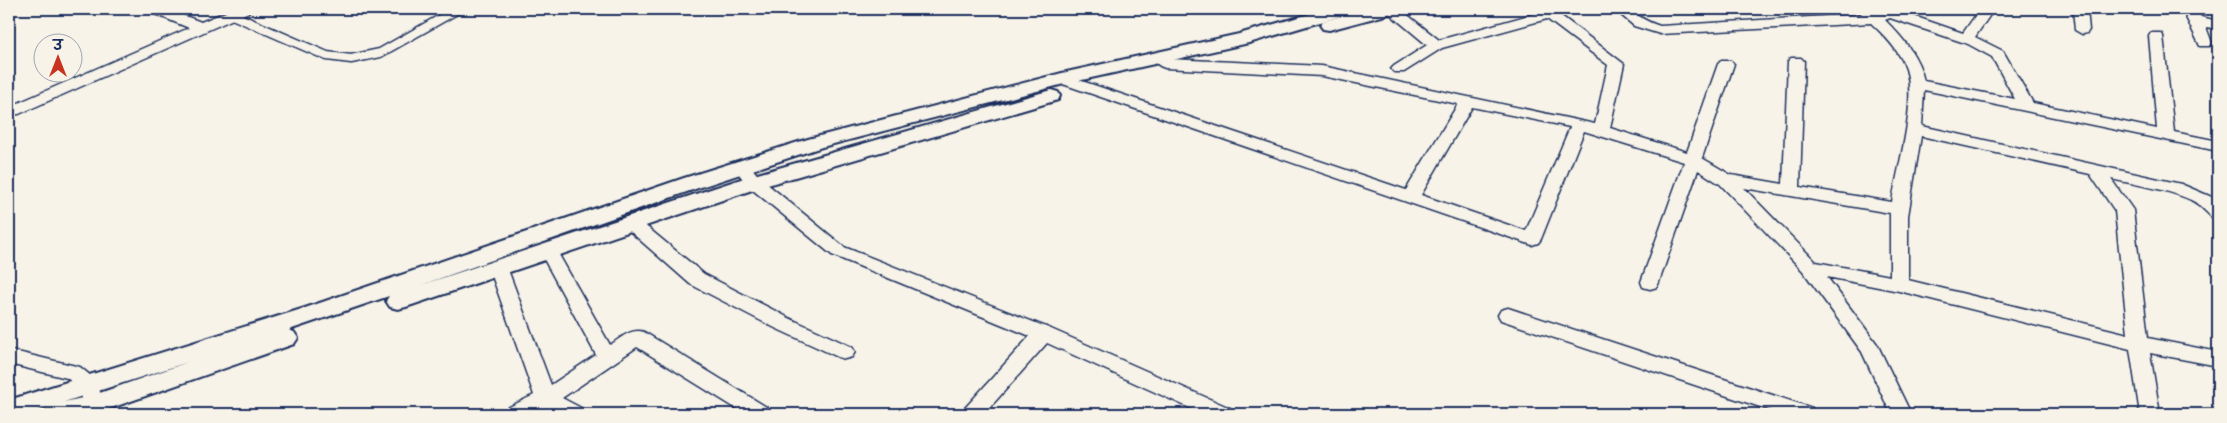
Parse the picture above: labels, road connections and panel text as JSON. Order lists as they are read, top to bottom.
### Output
{
  "north": "top"
}
